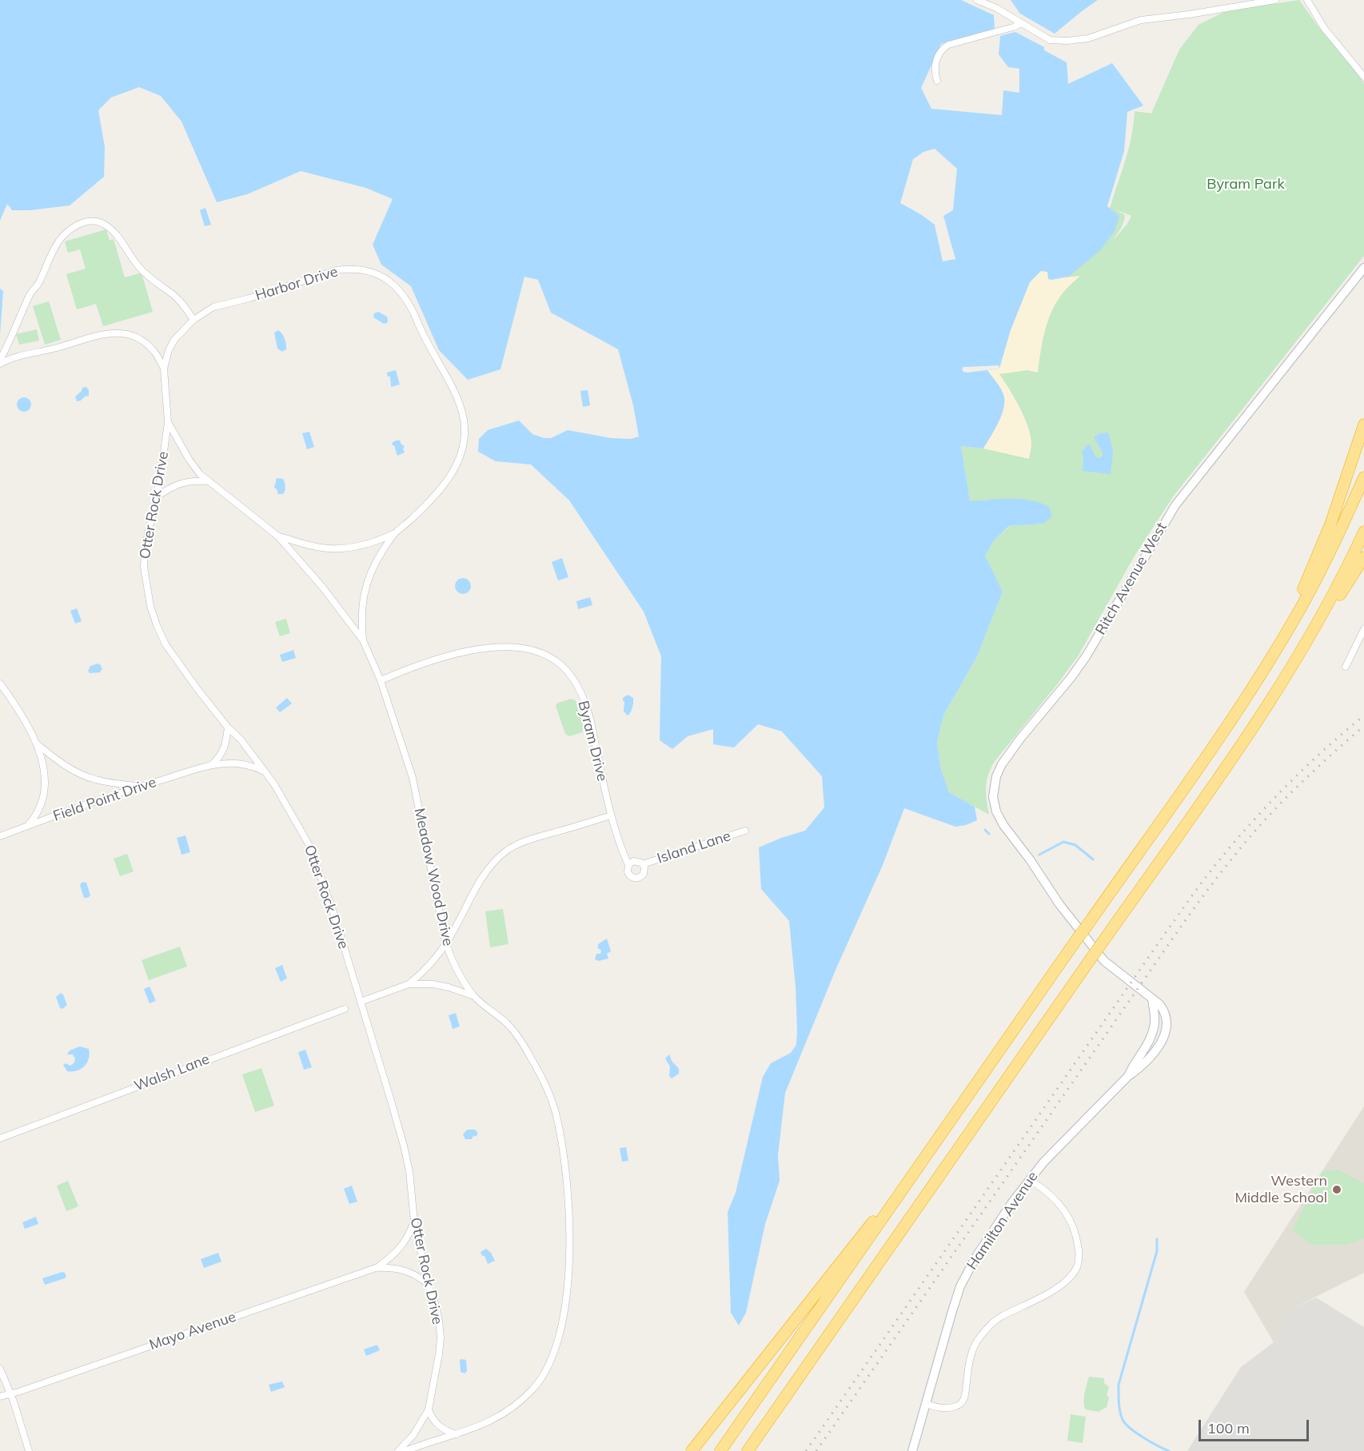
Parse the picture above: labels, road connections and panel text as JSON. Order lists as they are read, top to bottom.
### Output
{
  "streets": {
    "main road": ["Ritch Avenue West", "Hamilton Avenue"],
    "street": [
      "Harbor Drive",
      "Otter Rock Drive",
      "Byram Drive",
      "Field Point Drive",
      "Island Lane",
      "Meadow Wood Drive",
      "Walsh Lane",
      "Mayo Avenue"
    ]
  },
  "crossings": [
    ["Harbor Drive", "Otter Rock Drive"],
    ["Harbor Drive", "Meadow Wood Drive"],
    ["Otter Rock Drive", "Field Point Drive"],
    ["Otter Rock Drive", "Meadow Wood Drive"],
    ["Otter Rock Drive", "Mayo Avenue"],
    ["Ritch Avenue West", "Hamilton Avenue"],
    ["Byram Drive", "Island Lane"],
    ["Byram Drive", "Meadow Wood Drive"]
  ],
  "parks": ["Byram Park"],
  "places": ["Western Middle School"],
  "scale_bar": "100 m"
}
